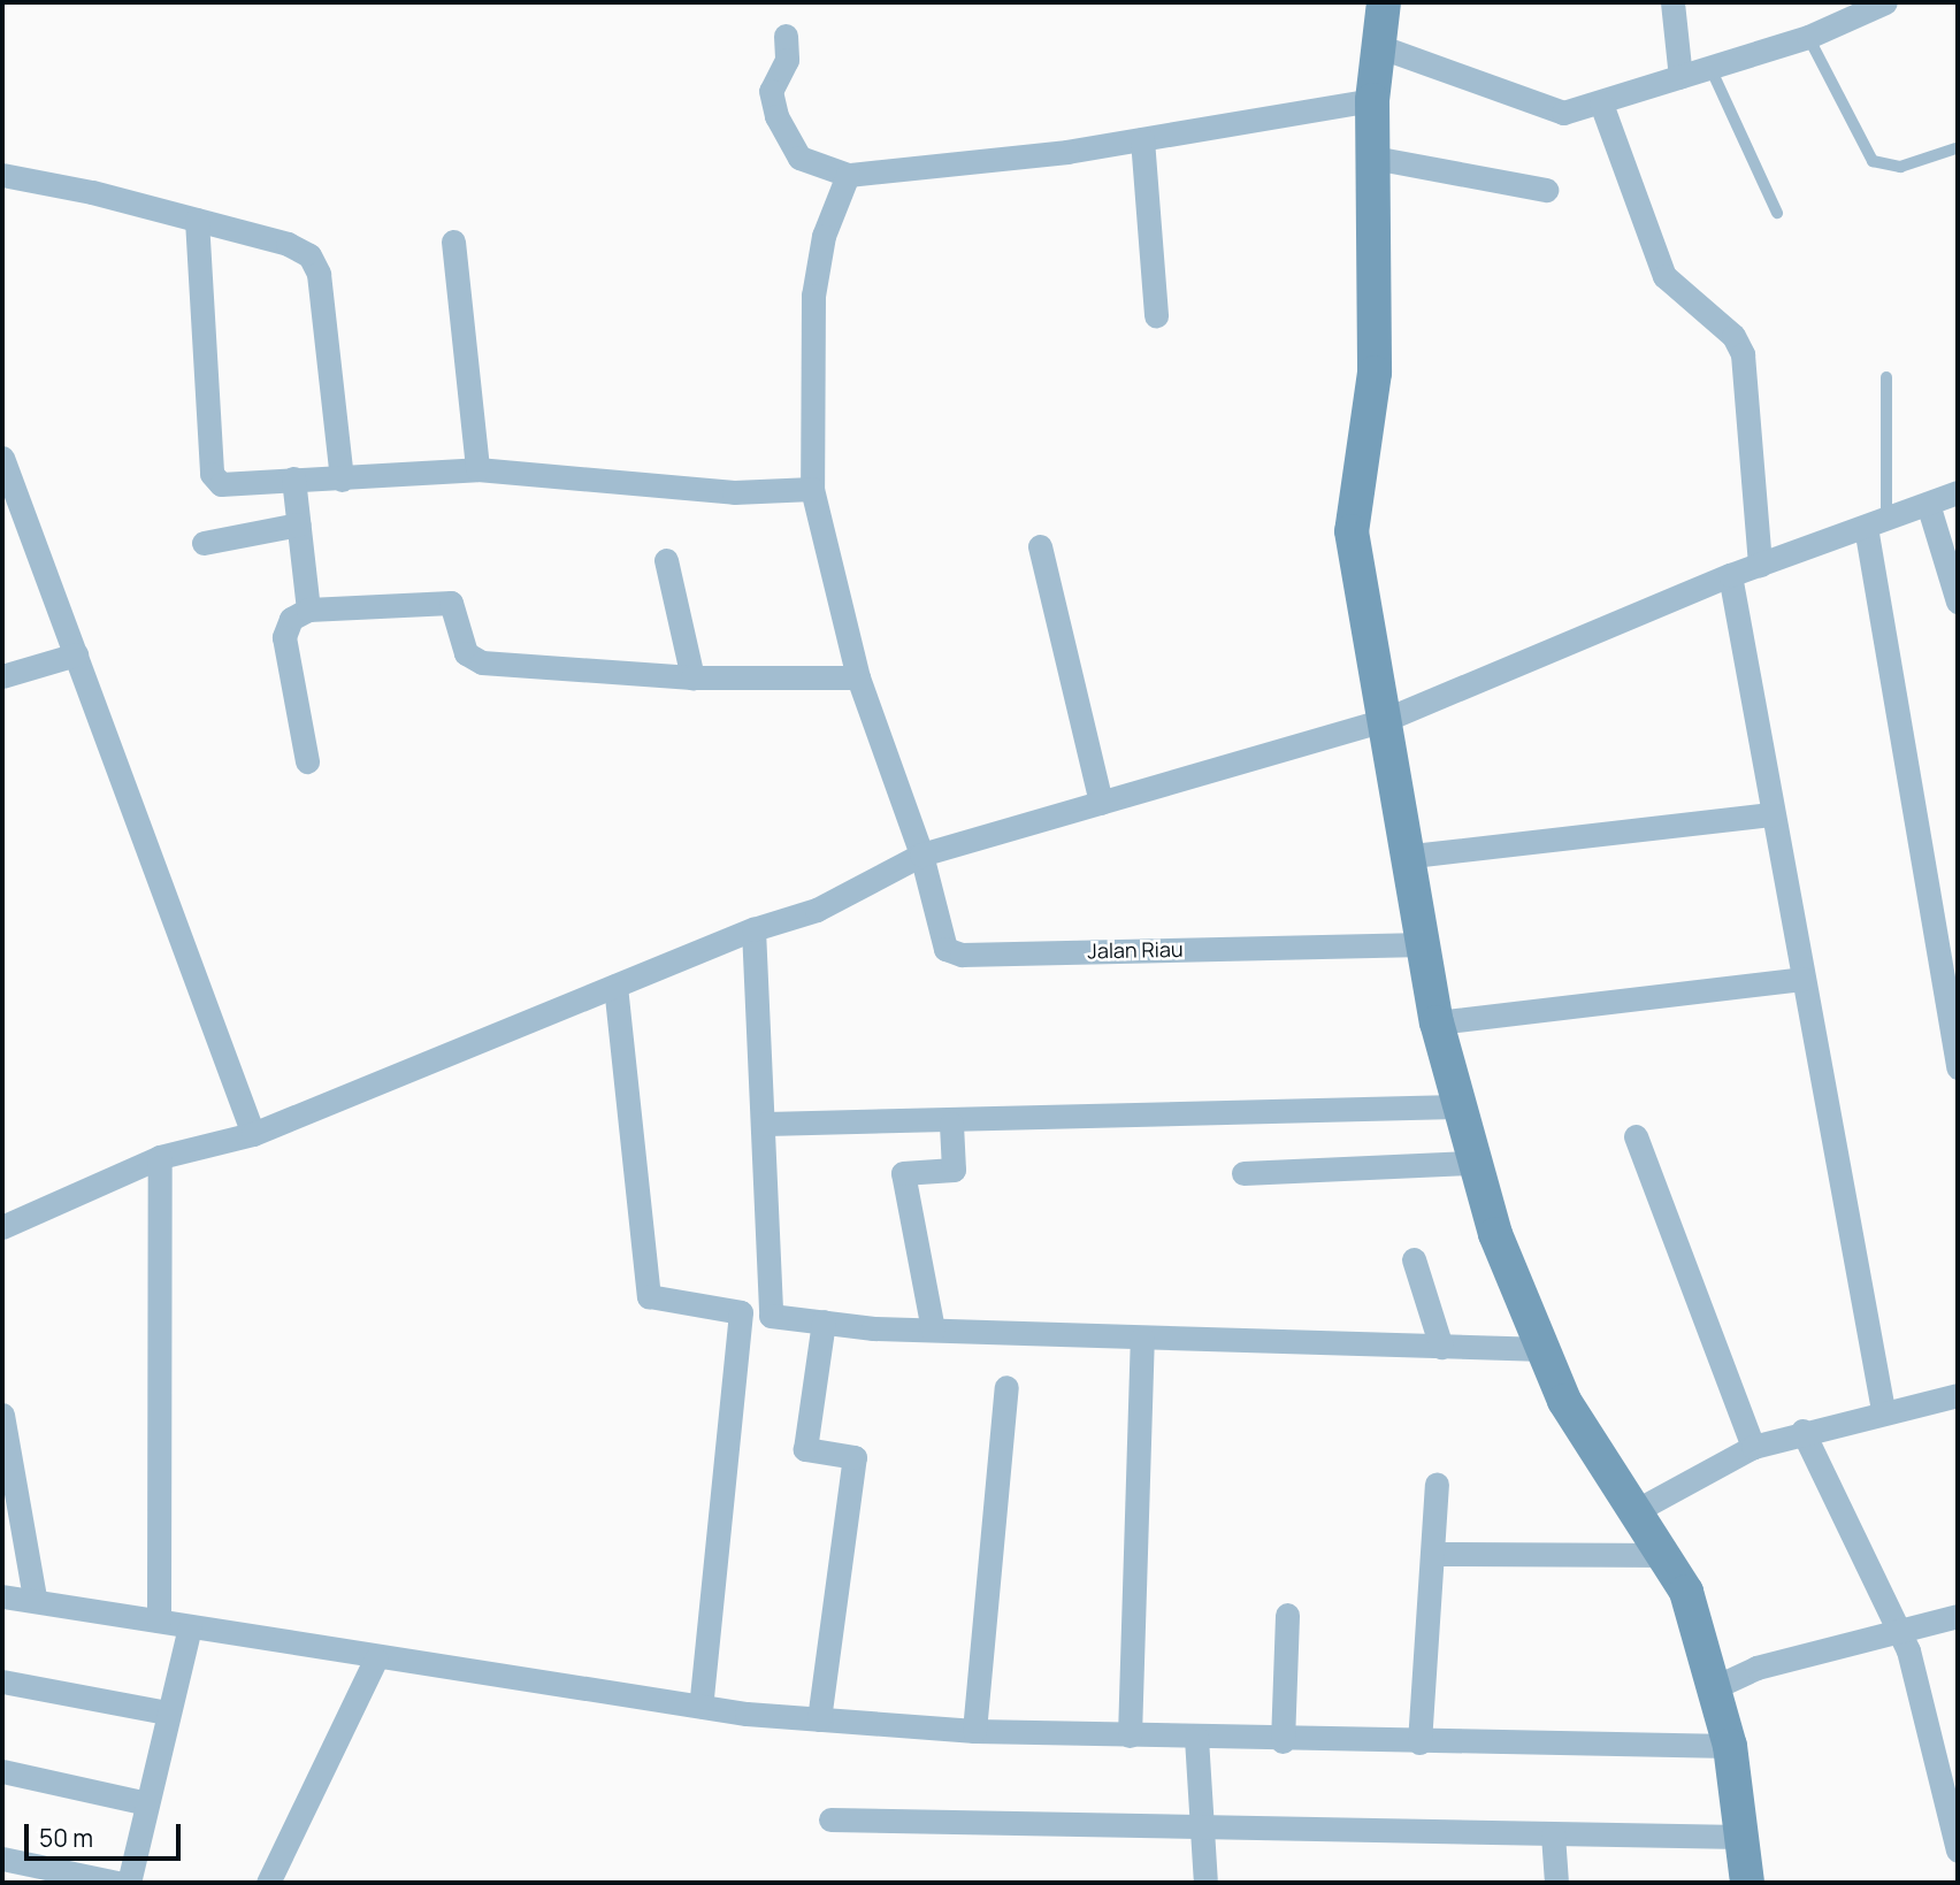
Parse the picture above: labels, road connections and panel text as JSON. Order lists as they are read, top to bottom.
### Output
{
  "streets": {
    "street": ["Jalan Riau"]
  },
  "scale_bar": "50 m"
}
